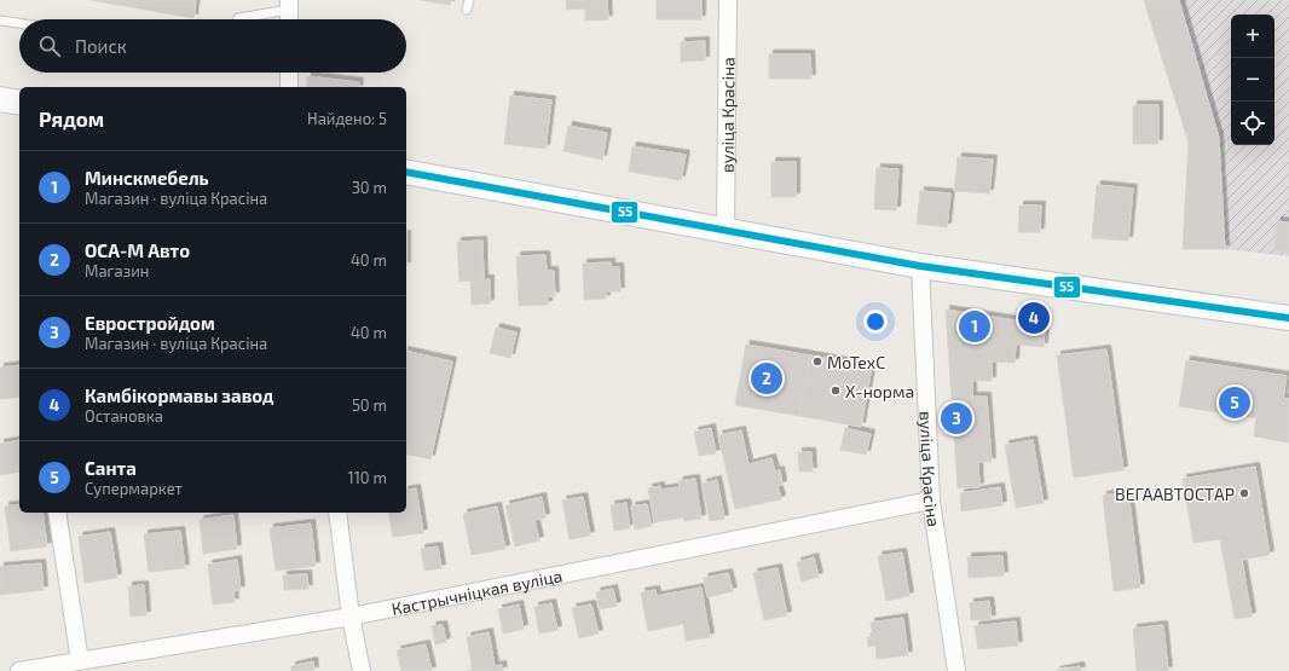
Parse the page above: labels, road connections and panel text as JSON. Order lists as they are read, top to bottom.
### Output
{
  "streets": {
    "street": ["вуліца Красіна", "Кастрычніцкая вуліца"]
  },
  "crossings": [
    ["вуліца Красіна", "Кастрычніцкая вуліца"]
  ],
  "places": ["MoTexC", "Х-норма", "ВЕГААВТОСТАР"],
  "lines": ["transit line 55"],
  "page": {
    "map_buttons": ["+", "−"],
    "search": "Поиск",
    "heading": ["Рядом", "Найдено: 5"],
    "list": [
      {
        "mark": "1",
        "name": "Минскмебель",
        "note": "Магазин · вуліца Красіна",
        "value": "30 m"
      },
      {
        "mark": "2",
        "name": "ОСА-М Авто",
        "note": "Магазин",
        "value": "40 m"
      },
      {
        "mark": "3",
        "name": "Евростройдом",
        "note": "Магазин · вуліца Красіна",
        "value": "40 m"
      },
      {
        "mark": "4",
        "name": "Камбікормавы завод",
        "note": "Остановка",
        "value": "50 m"
      },
      {
        "mark": "5",
        "name": "Санта",
        "note": "Супермаркет",
        "value": "110 m"
      }
    ],
    "pins": [
      "4",
      "1",
      "2",
      "5",
      "3"
    ]
  }
}
